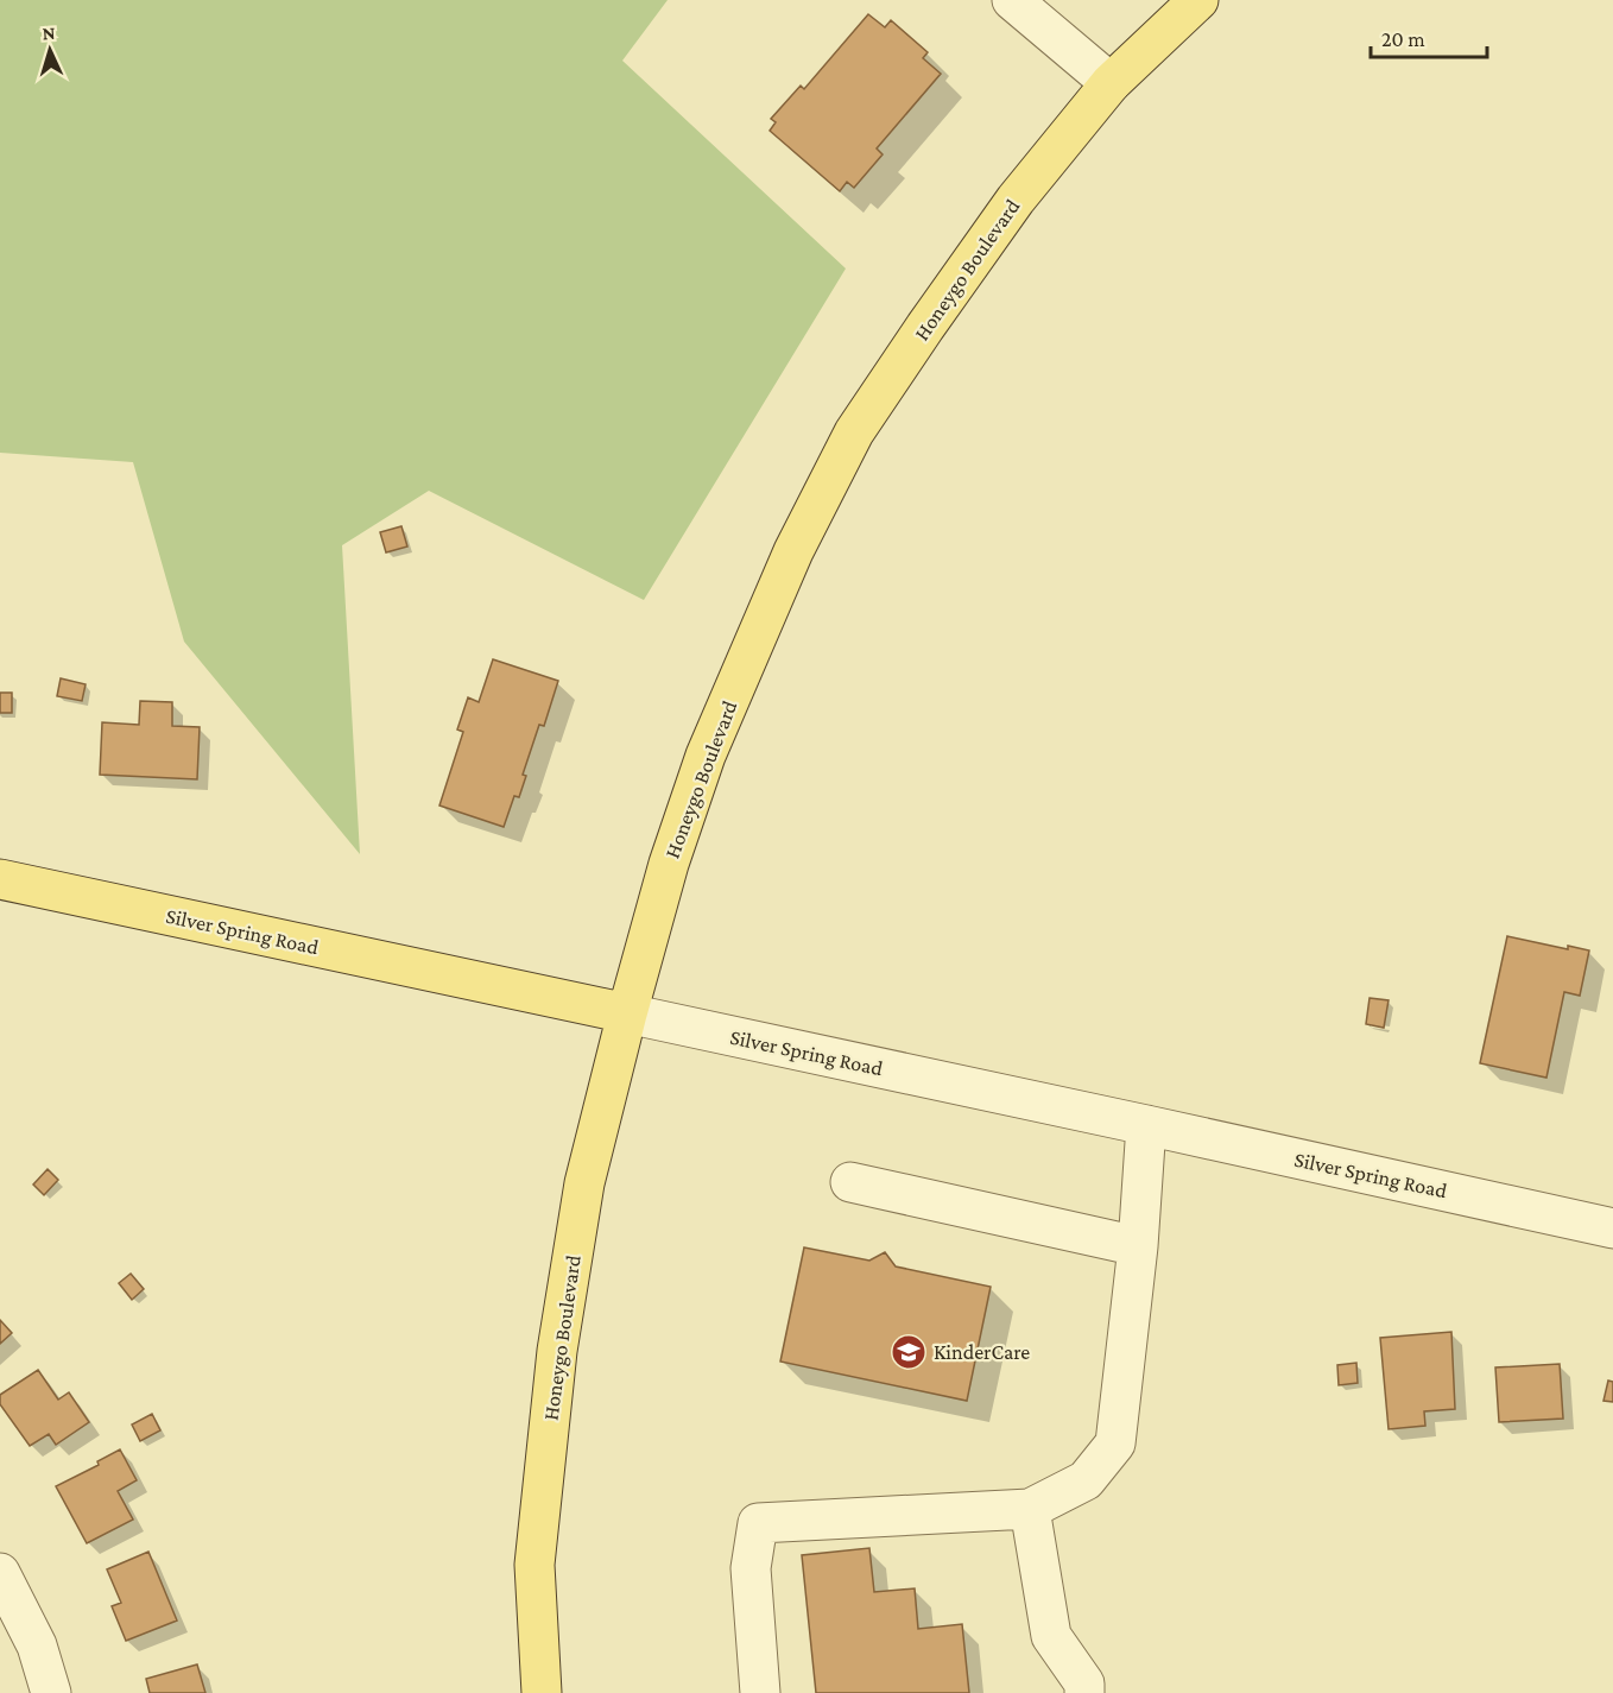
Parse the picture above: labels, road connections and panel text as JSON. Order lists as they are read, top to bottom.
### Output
{
  "streets": {
    "main road": ["Honeygo Boulevard", "Silver Spring Road"]
  },
  "crossings": [
    ["Honeygo Boulevard", "Silver Spring Road"]
  ],
  "places": {
    "school or university": ["KinderCare"]
  },
  "scale_bar": "20 m",
  "north": "top"
}
